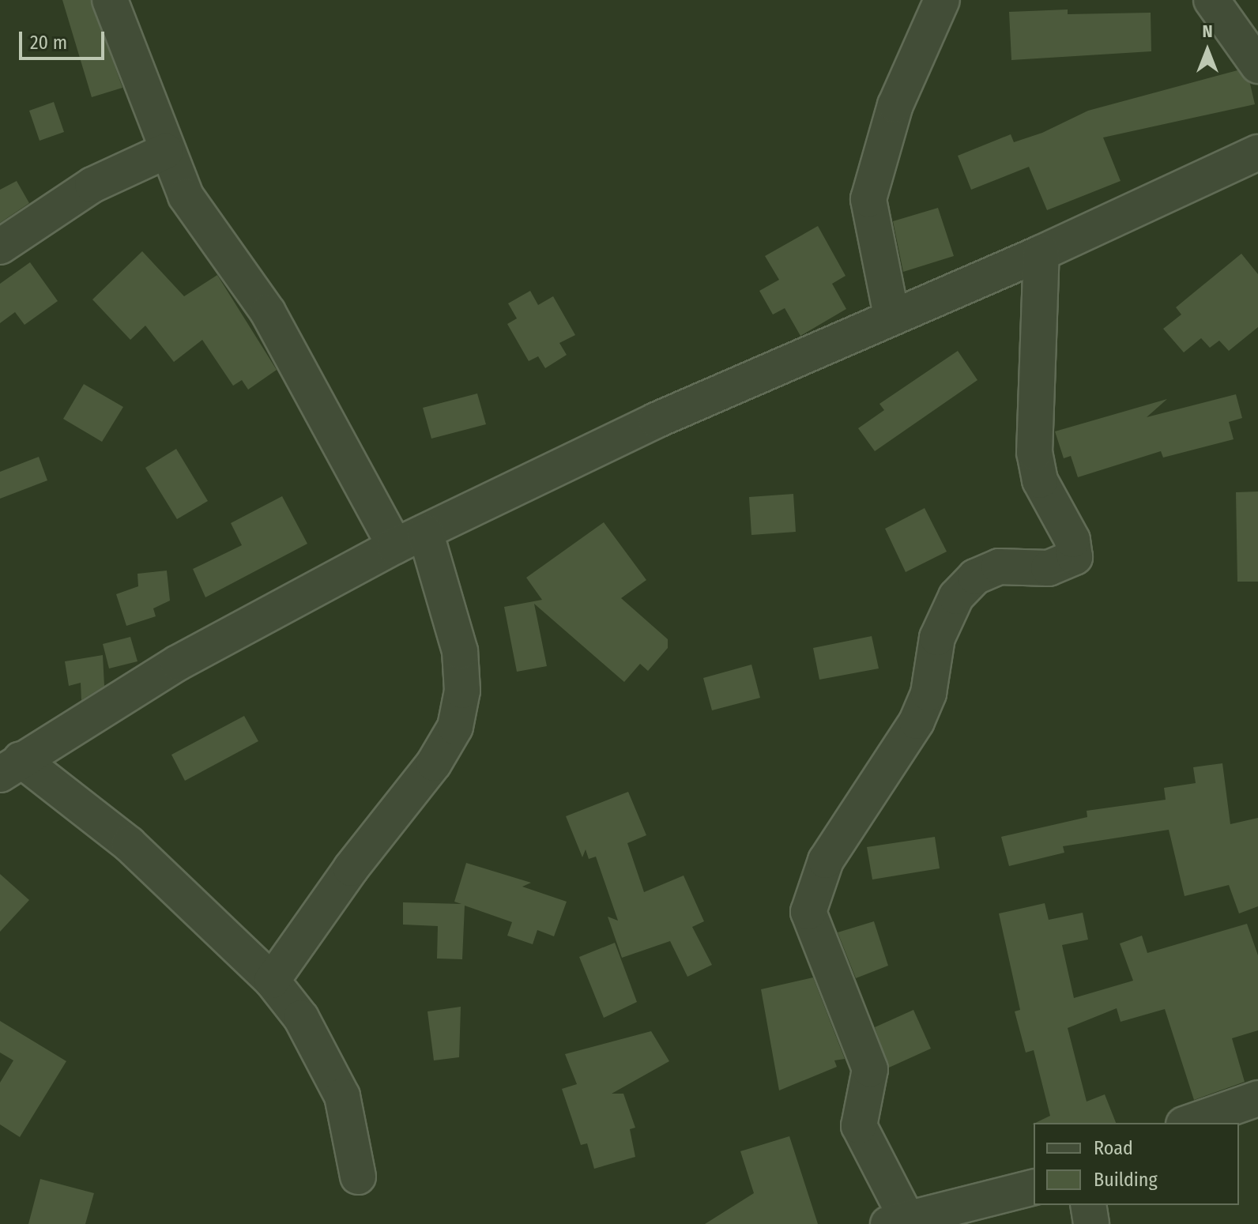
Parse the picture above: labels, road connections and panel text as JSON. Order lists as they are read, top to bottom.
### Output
{
  "legend": ["Road", "Building"],
  "scale_bar": "20 m",
  "north": "top"
}
